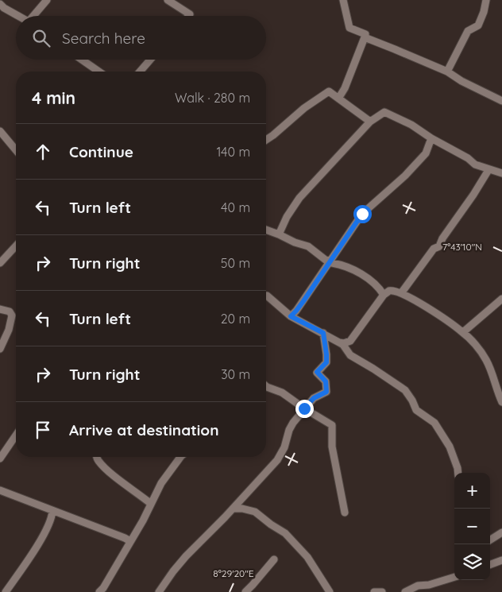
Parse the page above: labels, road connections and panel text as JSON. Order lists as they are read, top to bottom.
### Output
{
  "page": {
    "search": "Search here",
    "heading": ["4 min", "Walk · 280 m"],
    "list": [
      ["Continue", "140 m"],
      ["Turn left", "40 m"],
      ["Turn right", "50 m"],
      ["Turn left", "20 m"],
      ["Turn right", "30 m"],
      "Arrive at destination"
    ],
    "map_buttons": ["+", "−"]
  },
  "coordinates": ["7°43'10\"N", "8°29'20\"E"]
}
